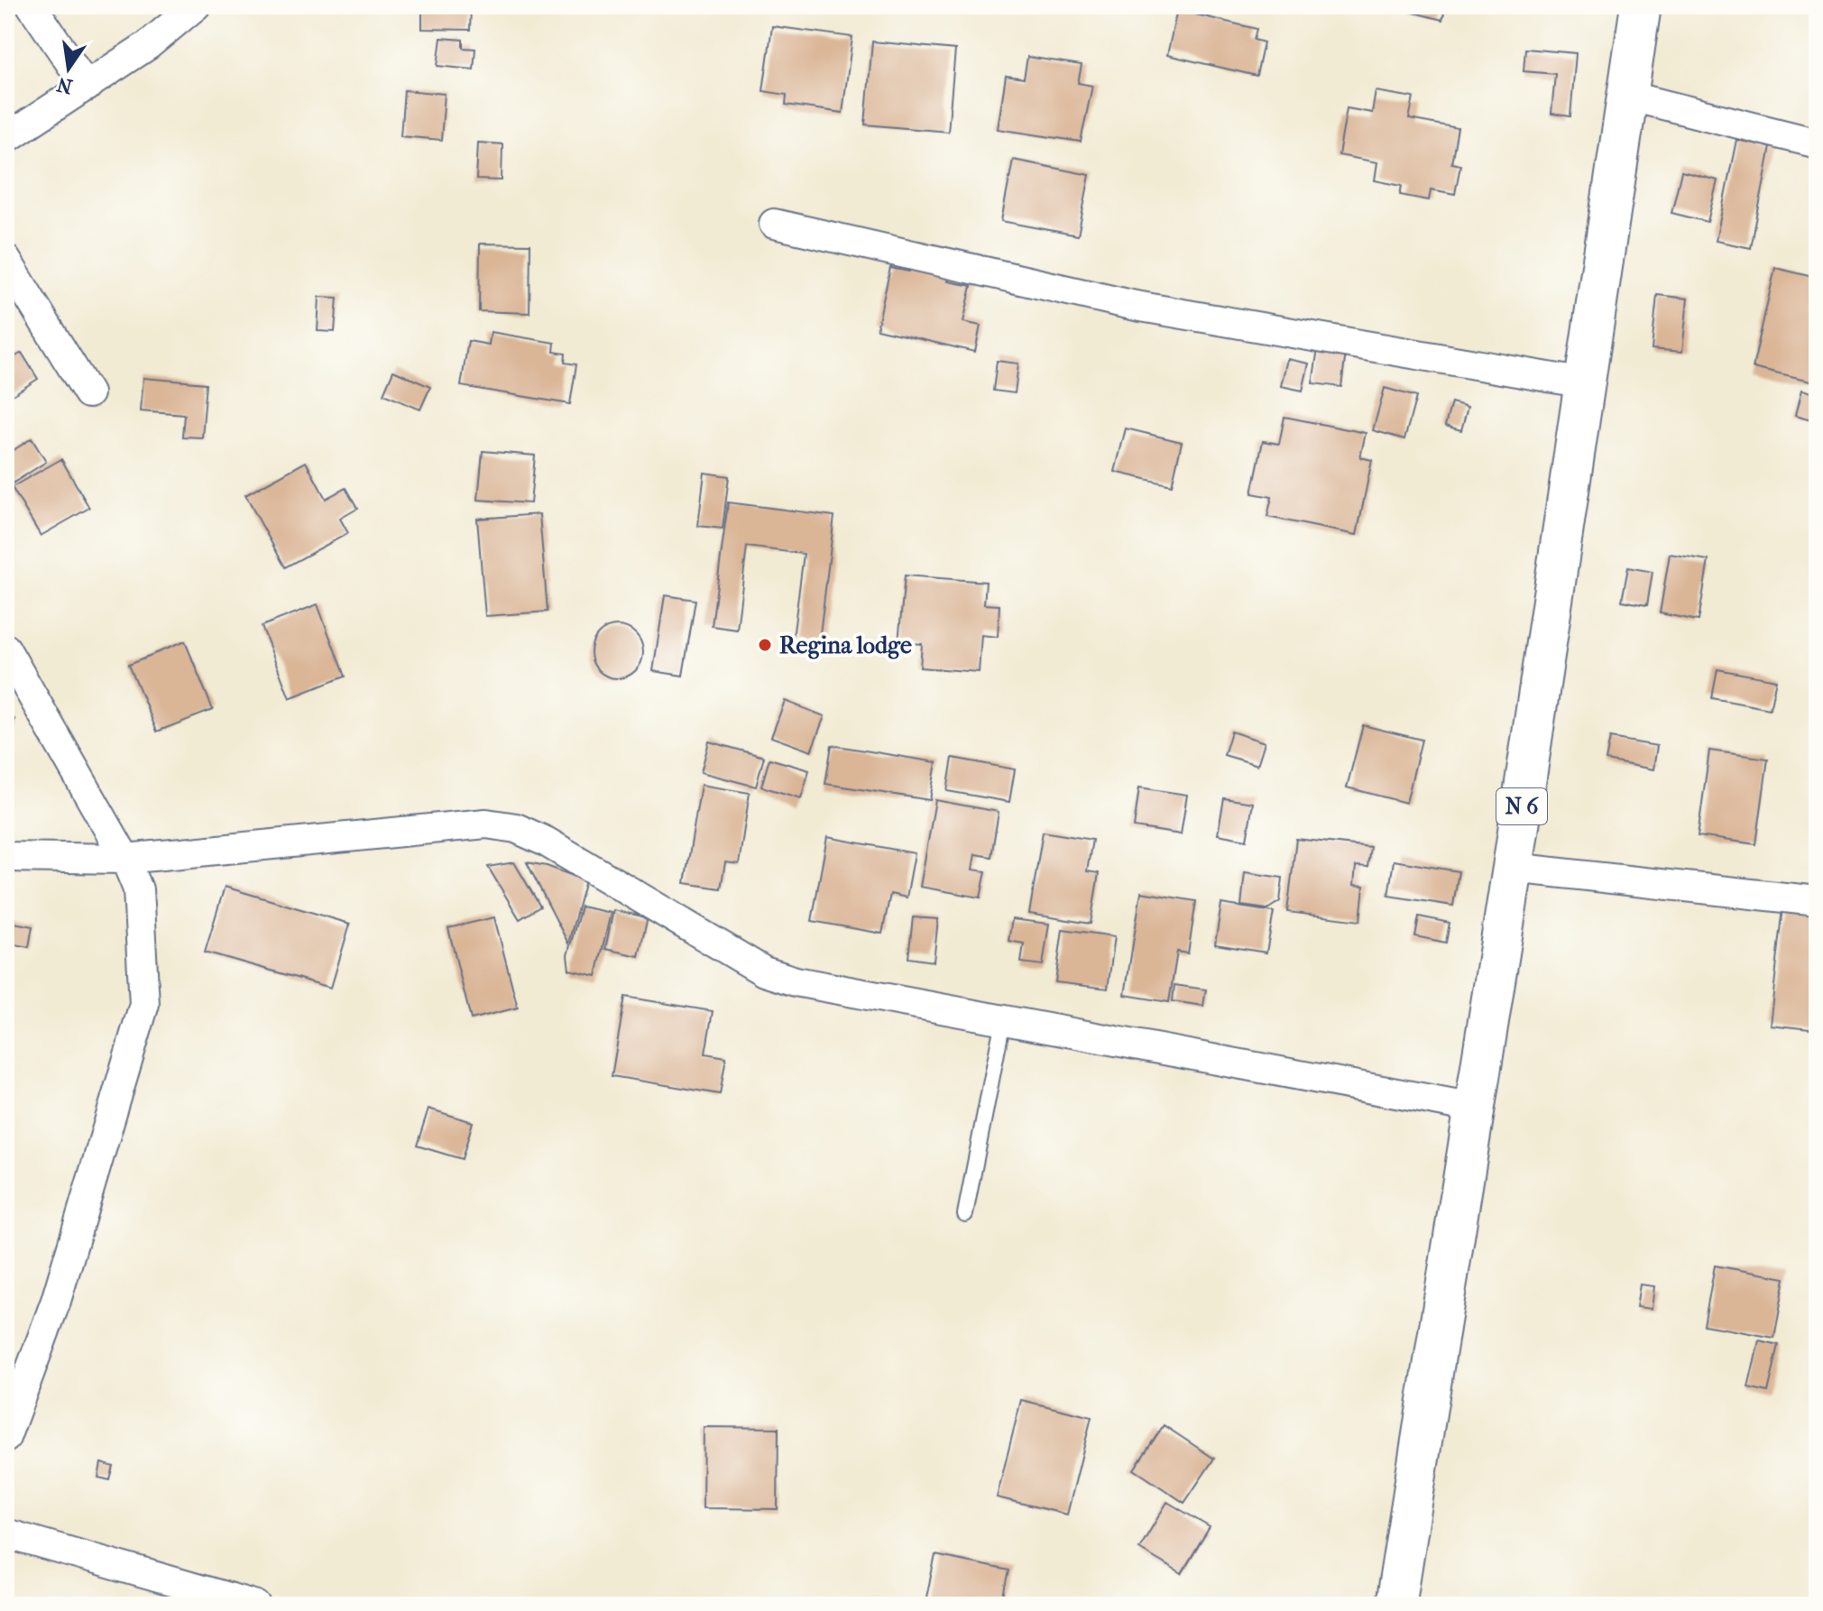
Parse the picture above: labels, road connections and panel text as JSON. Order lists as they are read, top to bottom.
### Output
{
  "streets": {
    "main road": ["N 6"]
  },
  "places": ["Regina lodge"],
  "north": "bottom"
}
